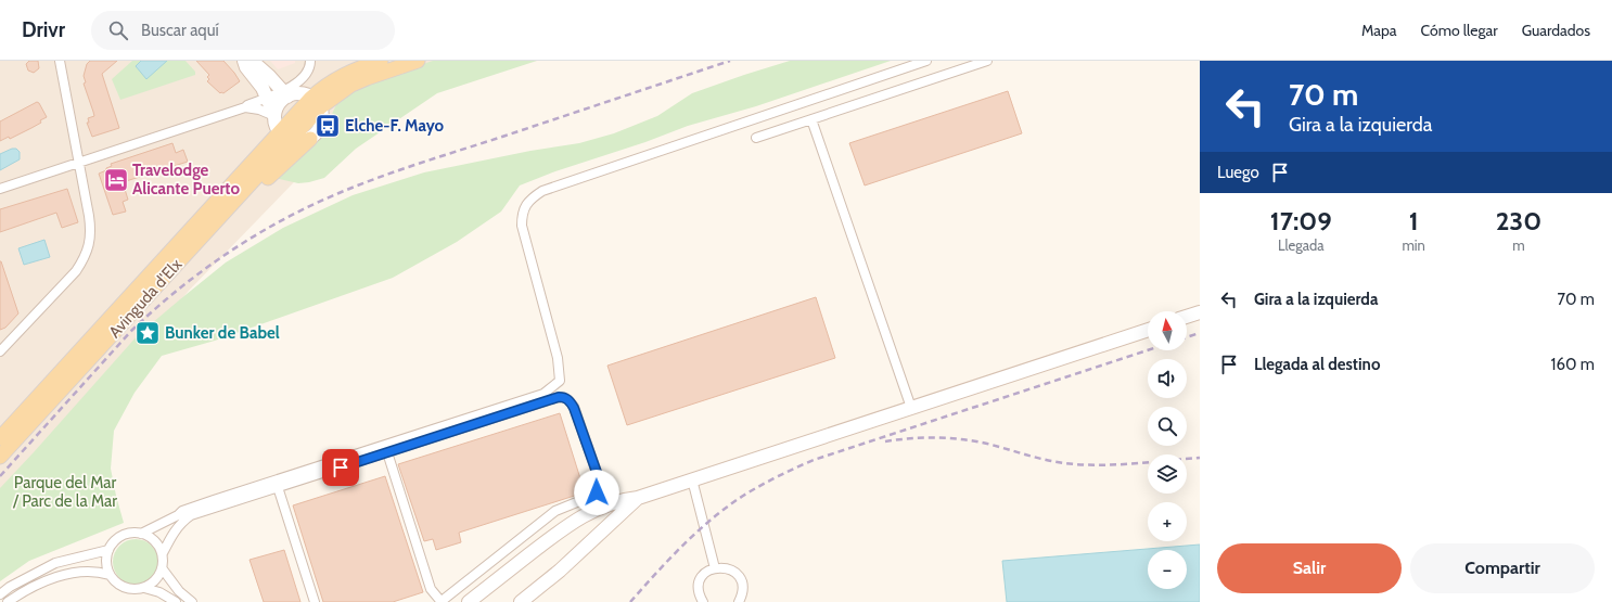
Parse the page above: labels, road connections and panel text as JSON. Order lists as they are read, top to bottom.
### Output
{
  "streets": {
    "main road": ["Avinguda d'Elx"]
  },
  "parks": ["Parque del Mar / Parc de la Mar"],
  "places": {
    "bus stop": ["Elche-F. Mayo"],
    "hotel": ["Travelodge Alicante Puerto"],
    "place": ["Bunker de Babel"]
  },
  "north": "top",
  "page": {
    "header": "Drivr",
    "search": "Buscar aquí",
    "nav": ["Mapa", "Cómo llegar", "Guardados"],
    "turn": ["70 m", "Gira a la izquierda"],
    "then": "Luego",
    "eta": [
      "17:09",
      "Llegada",
      "1",
      "min",
      "230",
      "m"
    ],
    "list": [
      {
        "name": "Gira a la izquierda",
        "value": "70 m"
      },
      {
        "name": "Llegada al destino",
        "value": "160 m"
      }
    ],
    "map_buttons": ["+", "−"],
    "buttons": ["Salir", "Compartir"]
  }
}
